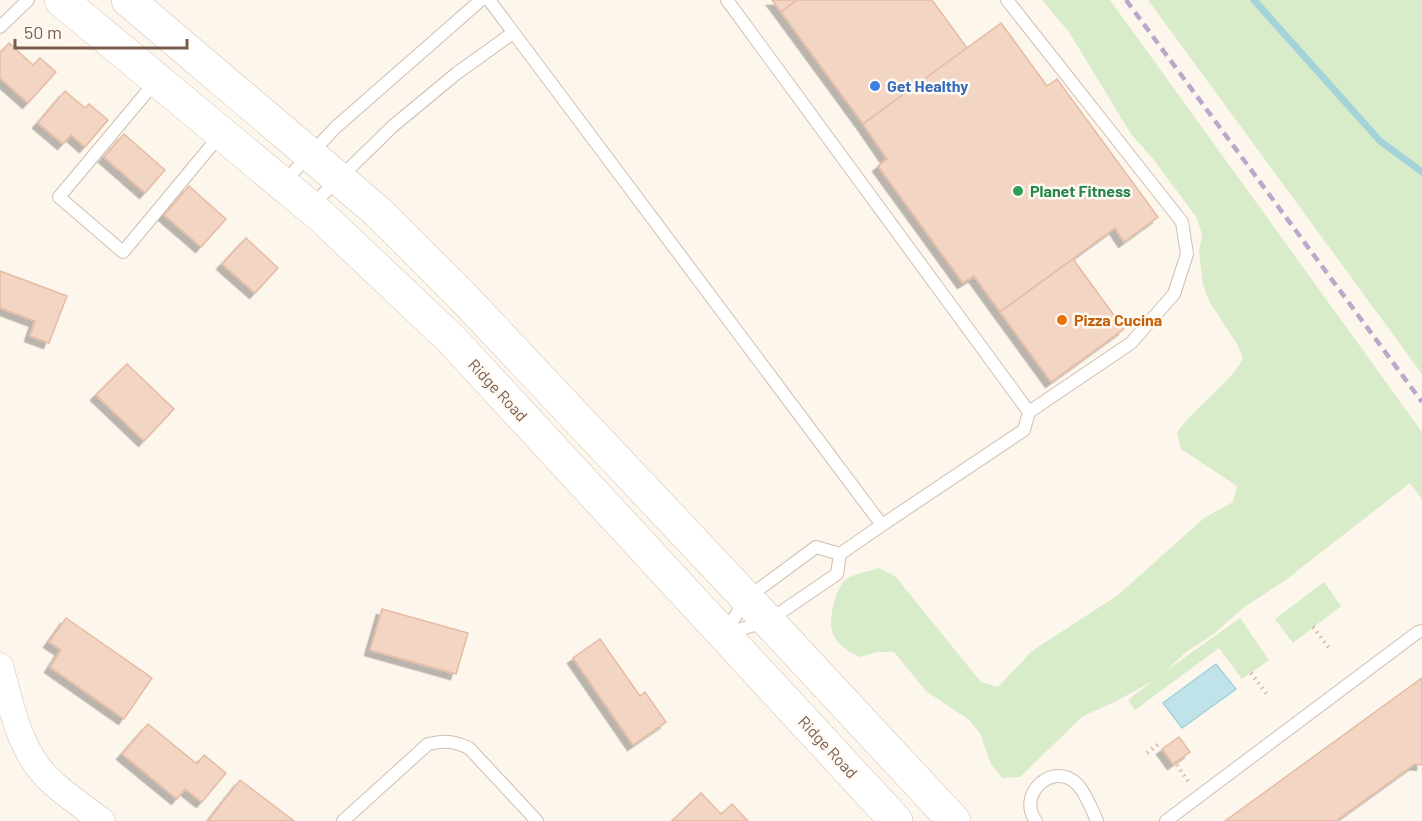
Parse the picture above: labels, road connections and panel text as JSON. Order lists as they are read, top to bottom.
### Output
{
  "streets": {
    "main road": ["Ridge Road"]
  },
  "places": ["Get Healthy", "Planet Fitness", "Pizza Cucina"],
  "scale_bar": "50 m"
}
